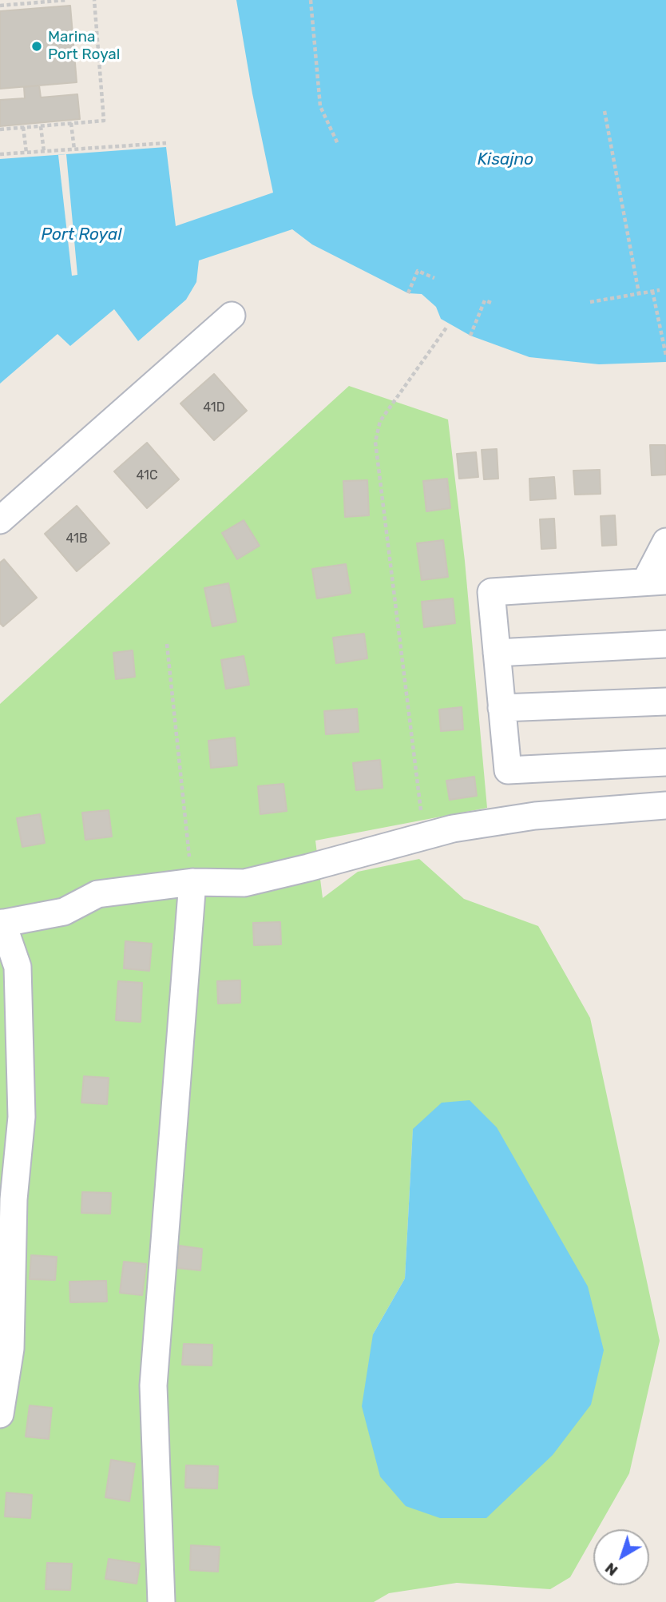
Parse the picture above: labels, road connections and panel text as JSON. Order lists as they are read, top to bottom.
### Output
{
  "water": ["Kisajno", "Port Royal"],
  "places": ["Marina Port Royal"],
  "house_numbers": ["41D", "41C", "41B"],
  "north": "bottom left"
}
